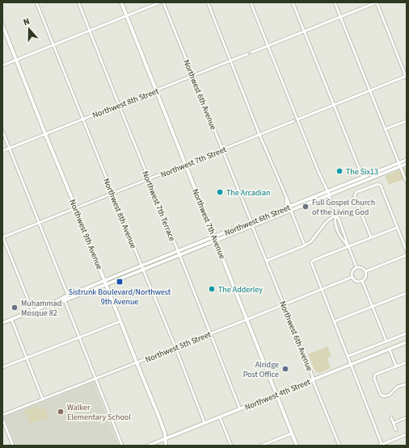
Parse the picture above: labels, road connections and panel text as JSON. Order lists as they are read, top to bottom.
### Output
{
  "streets": {
    "main road": [
      "Northwest 6th Street",
      "Northwest 7th Avenue",
      "Northwest 9th Avenue",
      "Northwest 4th Street"
    ],
    "street": [
      "Northwest 6th Avenue",
      "Northwest 8th Street",
      "Northwest 7th Street",
      "Northwest 7th Terrace",
      "Northwest 8th Avenue",
      "Northwest 5th Street"
    ]
  },
  "crossings": [
    ["Northwest 6th Avenue", "Northwest 8th Street"],
    ["Northwest 6th Avenue", "Northwest 7th Street"],
    ["Northwest 6th Avenue", "Northwest 6th Street"],
    ["Northwest 6th Avenue", "Northwest 5th Street"],
    ["Northwest 6th Avenue", "Northwest 4th Street"],
    ["Northwest 8th Street", "Northwest 7th Terrace"],
    ["Northwest 8th Street", "Northwest 8th Avenue"],
    ["Northwest 8th Street", "Northwest 7th Avenue"],
    ["Northwest 8th Street", "Northwest 9th Avenue"],
    ["Northwest 7th Street", "Northwest 7th Terrace"],
    ["Northwest 7th Street", "Northwest 8th Avenue"],
    ["Northwest 7th Street", "Northwest 7th Avenue"],
    ["Northwest 7th Street", "Northwest 9th Avenue"],
    ["Northwest 7th Terrace", "Northwest 6th Street"],
    ["Northwest 7th Terrace", "Northwest 5th Street"],
    ["Northwest 7th Terrace", "Northwest 4th Street"],
    ["Northwest 8th Avenue", "Northwest 6th Street"],
    ["Northwest 8th Avenue", "Northwest 5th Street"],
    ["Northwest 8th Avenue", "Northwest 4th Street"],
    ["Northwest 6th Street", "Northwest 7th Avenue"],
    ["Northwest 6th Street", "Northwest 9th Avenue"],
    ["Northwest 7th Avenue", "Northwest 5th Street"],
    ["Northwest 7th Avenue", "Northwest 4th Street"],
    ["Northwest 9th Avenue", "Northwest 5th Street"],
    ["Northwest 9th Avenue", "Northwest 4th Street"]
  ],
  "places": {
    "other": [
      "The Six13",
      "The Arcadian",
      "Full Gospel Church of the Living God",
      "The Adderley",
      "Muhammad Mosque 82",
      "Alridge Post Office",
      "Walker Elementary School"
    ],
    "transit": ["Sistrunk Boulevard/Northwest 9th Avenue"]
  },
  "north": "top"
}
